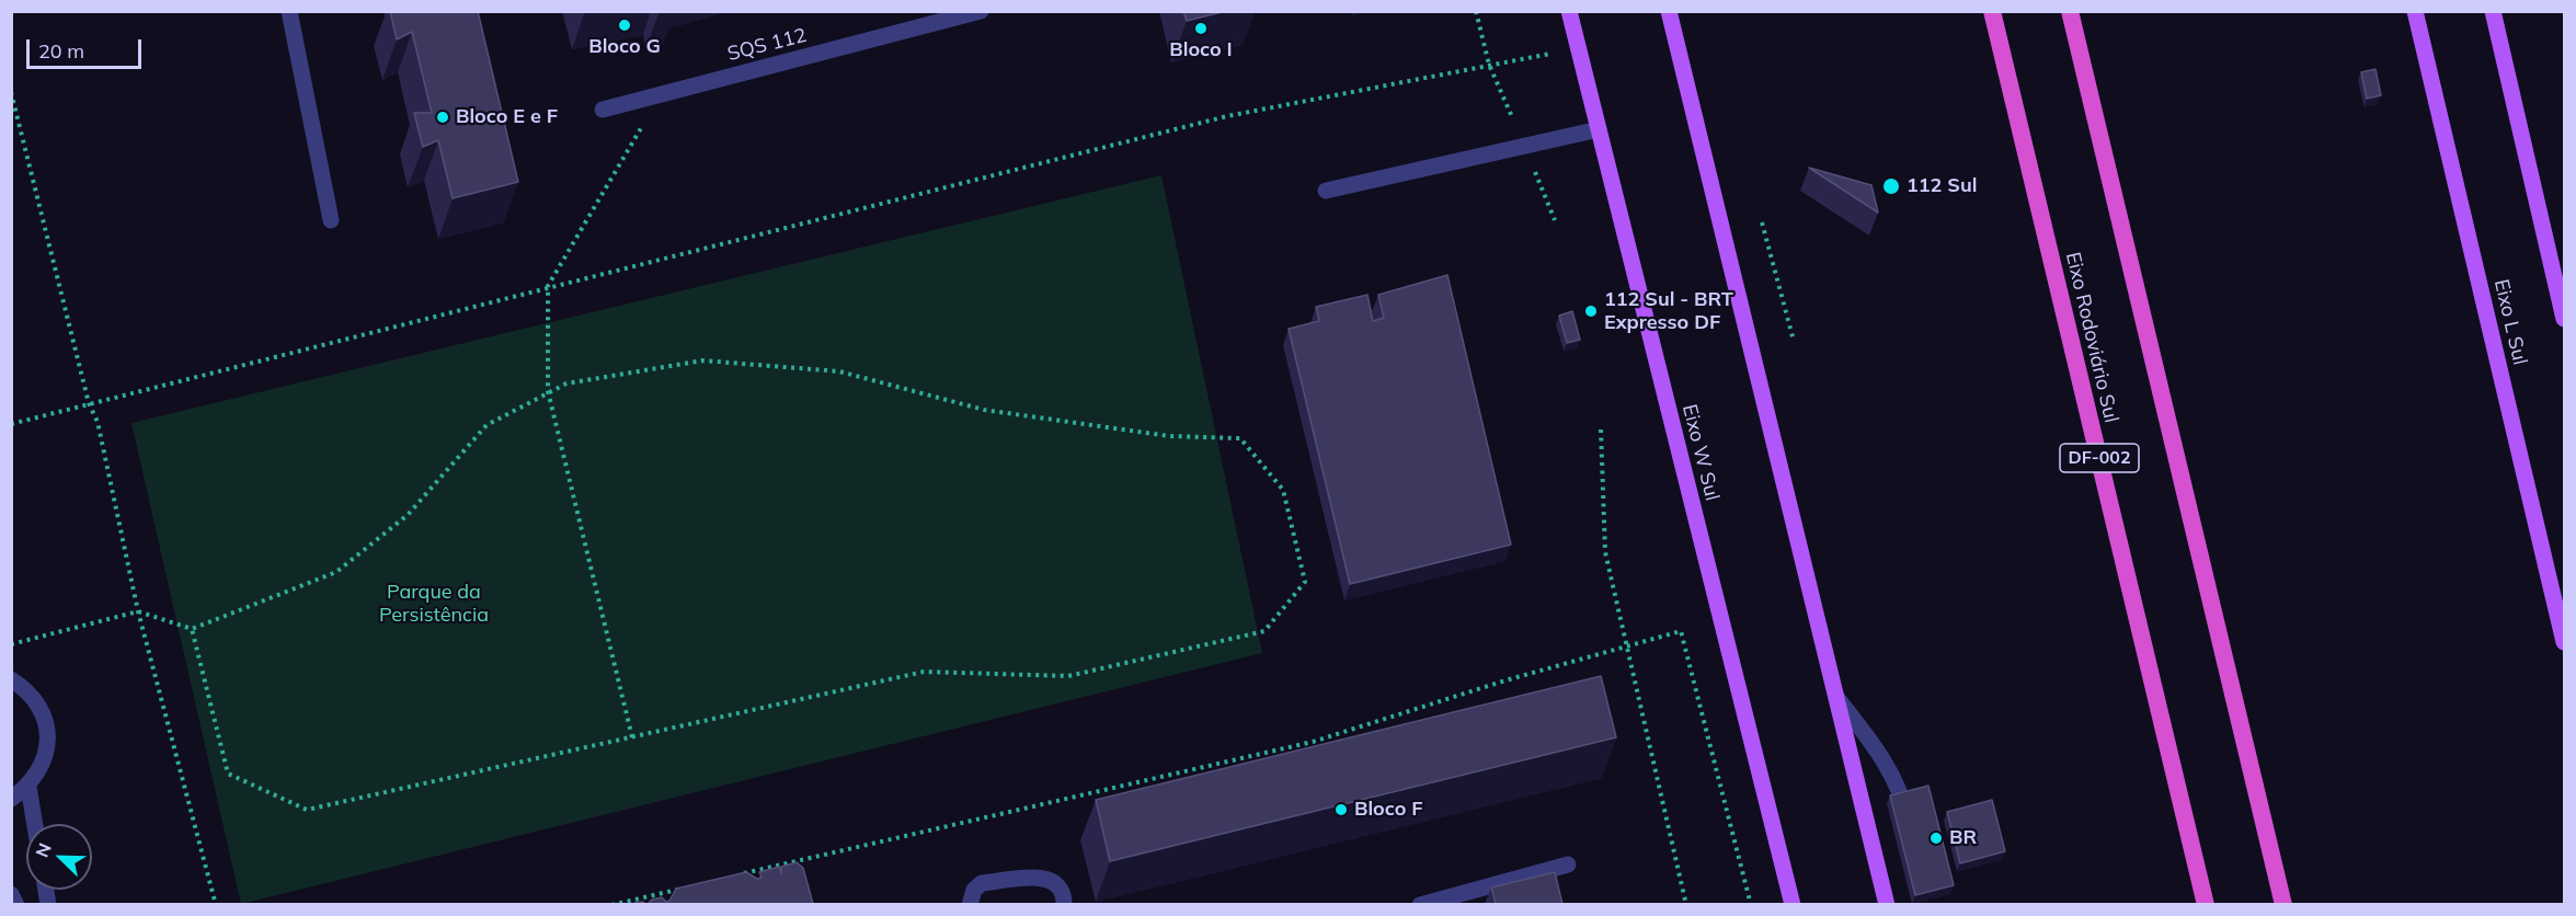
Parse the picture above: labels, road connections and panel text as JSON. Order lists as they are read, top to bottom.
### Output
{
  "streets": {
    "highway": ["Eixo Rodoviário Sul", "DF-002"],
    "main road": ["Eixo L Sul", "Eixo W Sul"],
    "street": ["SQS 112"]
  },
  "parks": ["Parque da Persistência"],
  "places": [
    "Bloco G",
    "Bloco I",
    "Bloco E e F",
    "112 Sul",
    "112 Sul - BRT Expresso DF",
    "Bloco F",
    "BR"
  ],
  "scale_bar": "20 m",
  "north": "top left"
}
